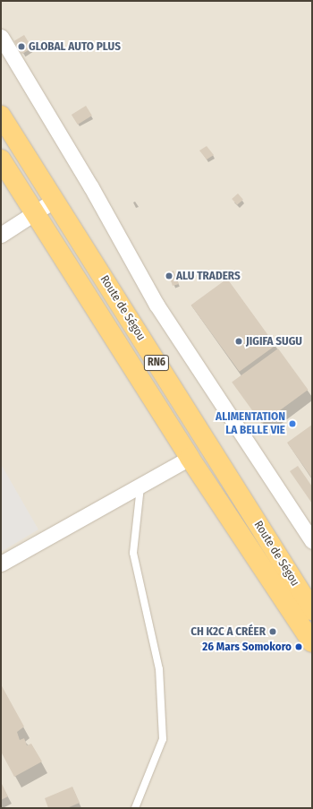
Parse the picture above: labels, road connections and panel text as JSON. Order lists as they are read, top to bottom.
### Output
{
  "streets": {
    "highway": ["Route de Ségou", "RN6"]
  },
  "places": [
    "GLOBAL AUTO PLUS",
    "ALU TRADERS",
    "JIGIFA SUGU",
    "ALIMENTATION LA BELLE VIE",
    "CH K2C A CRÉER",
    "26 Mars Somokoro"
  ]
}
